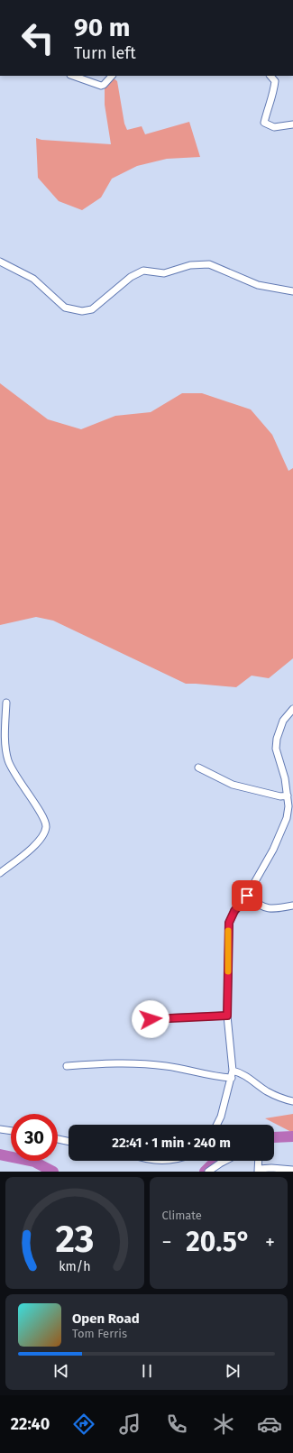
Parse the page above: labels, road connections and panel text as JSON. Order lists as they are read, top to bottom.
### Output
{
  "page": {
    "turn": ["90 m", "Turn left"],
    "limit": "30",
    "trip": "22:41 · 1 min · 240 m",
    "tile": "Climate",
    "heat": ["−", "20.5°", "+"],
    "song": ["Open Road", "Tom Ferris"],
    "tabs": "22:40",
    "gauge": ["23", "km/h"]
  }
}
